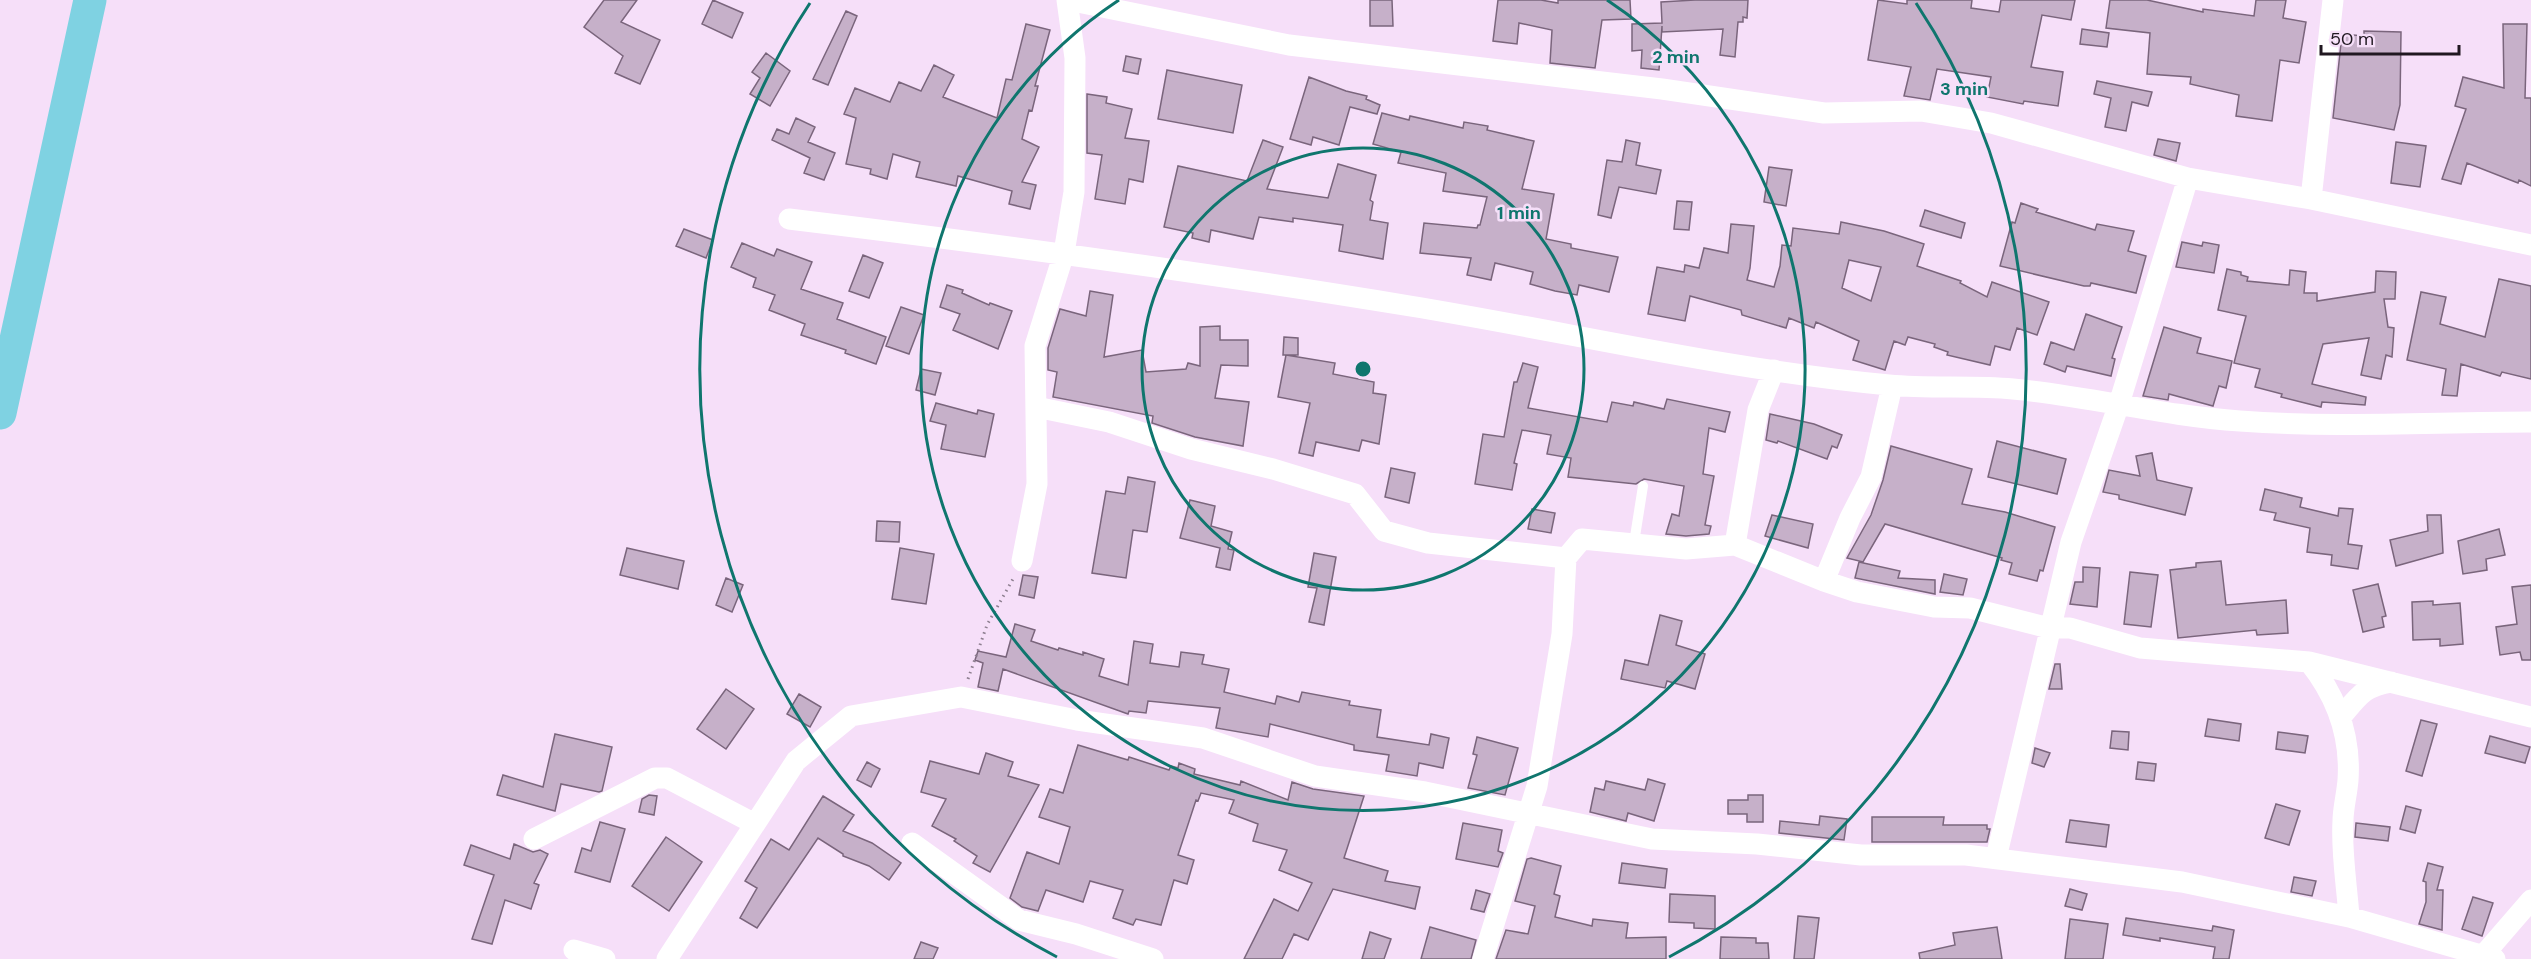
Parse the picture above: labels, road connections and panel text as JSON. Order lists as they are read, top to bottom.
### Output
{
  "scale_bar": "50 m",
  "rings": ["2 min", "3 min", "1 min"]
}
